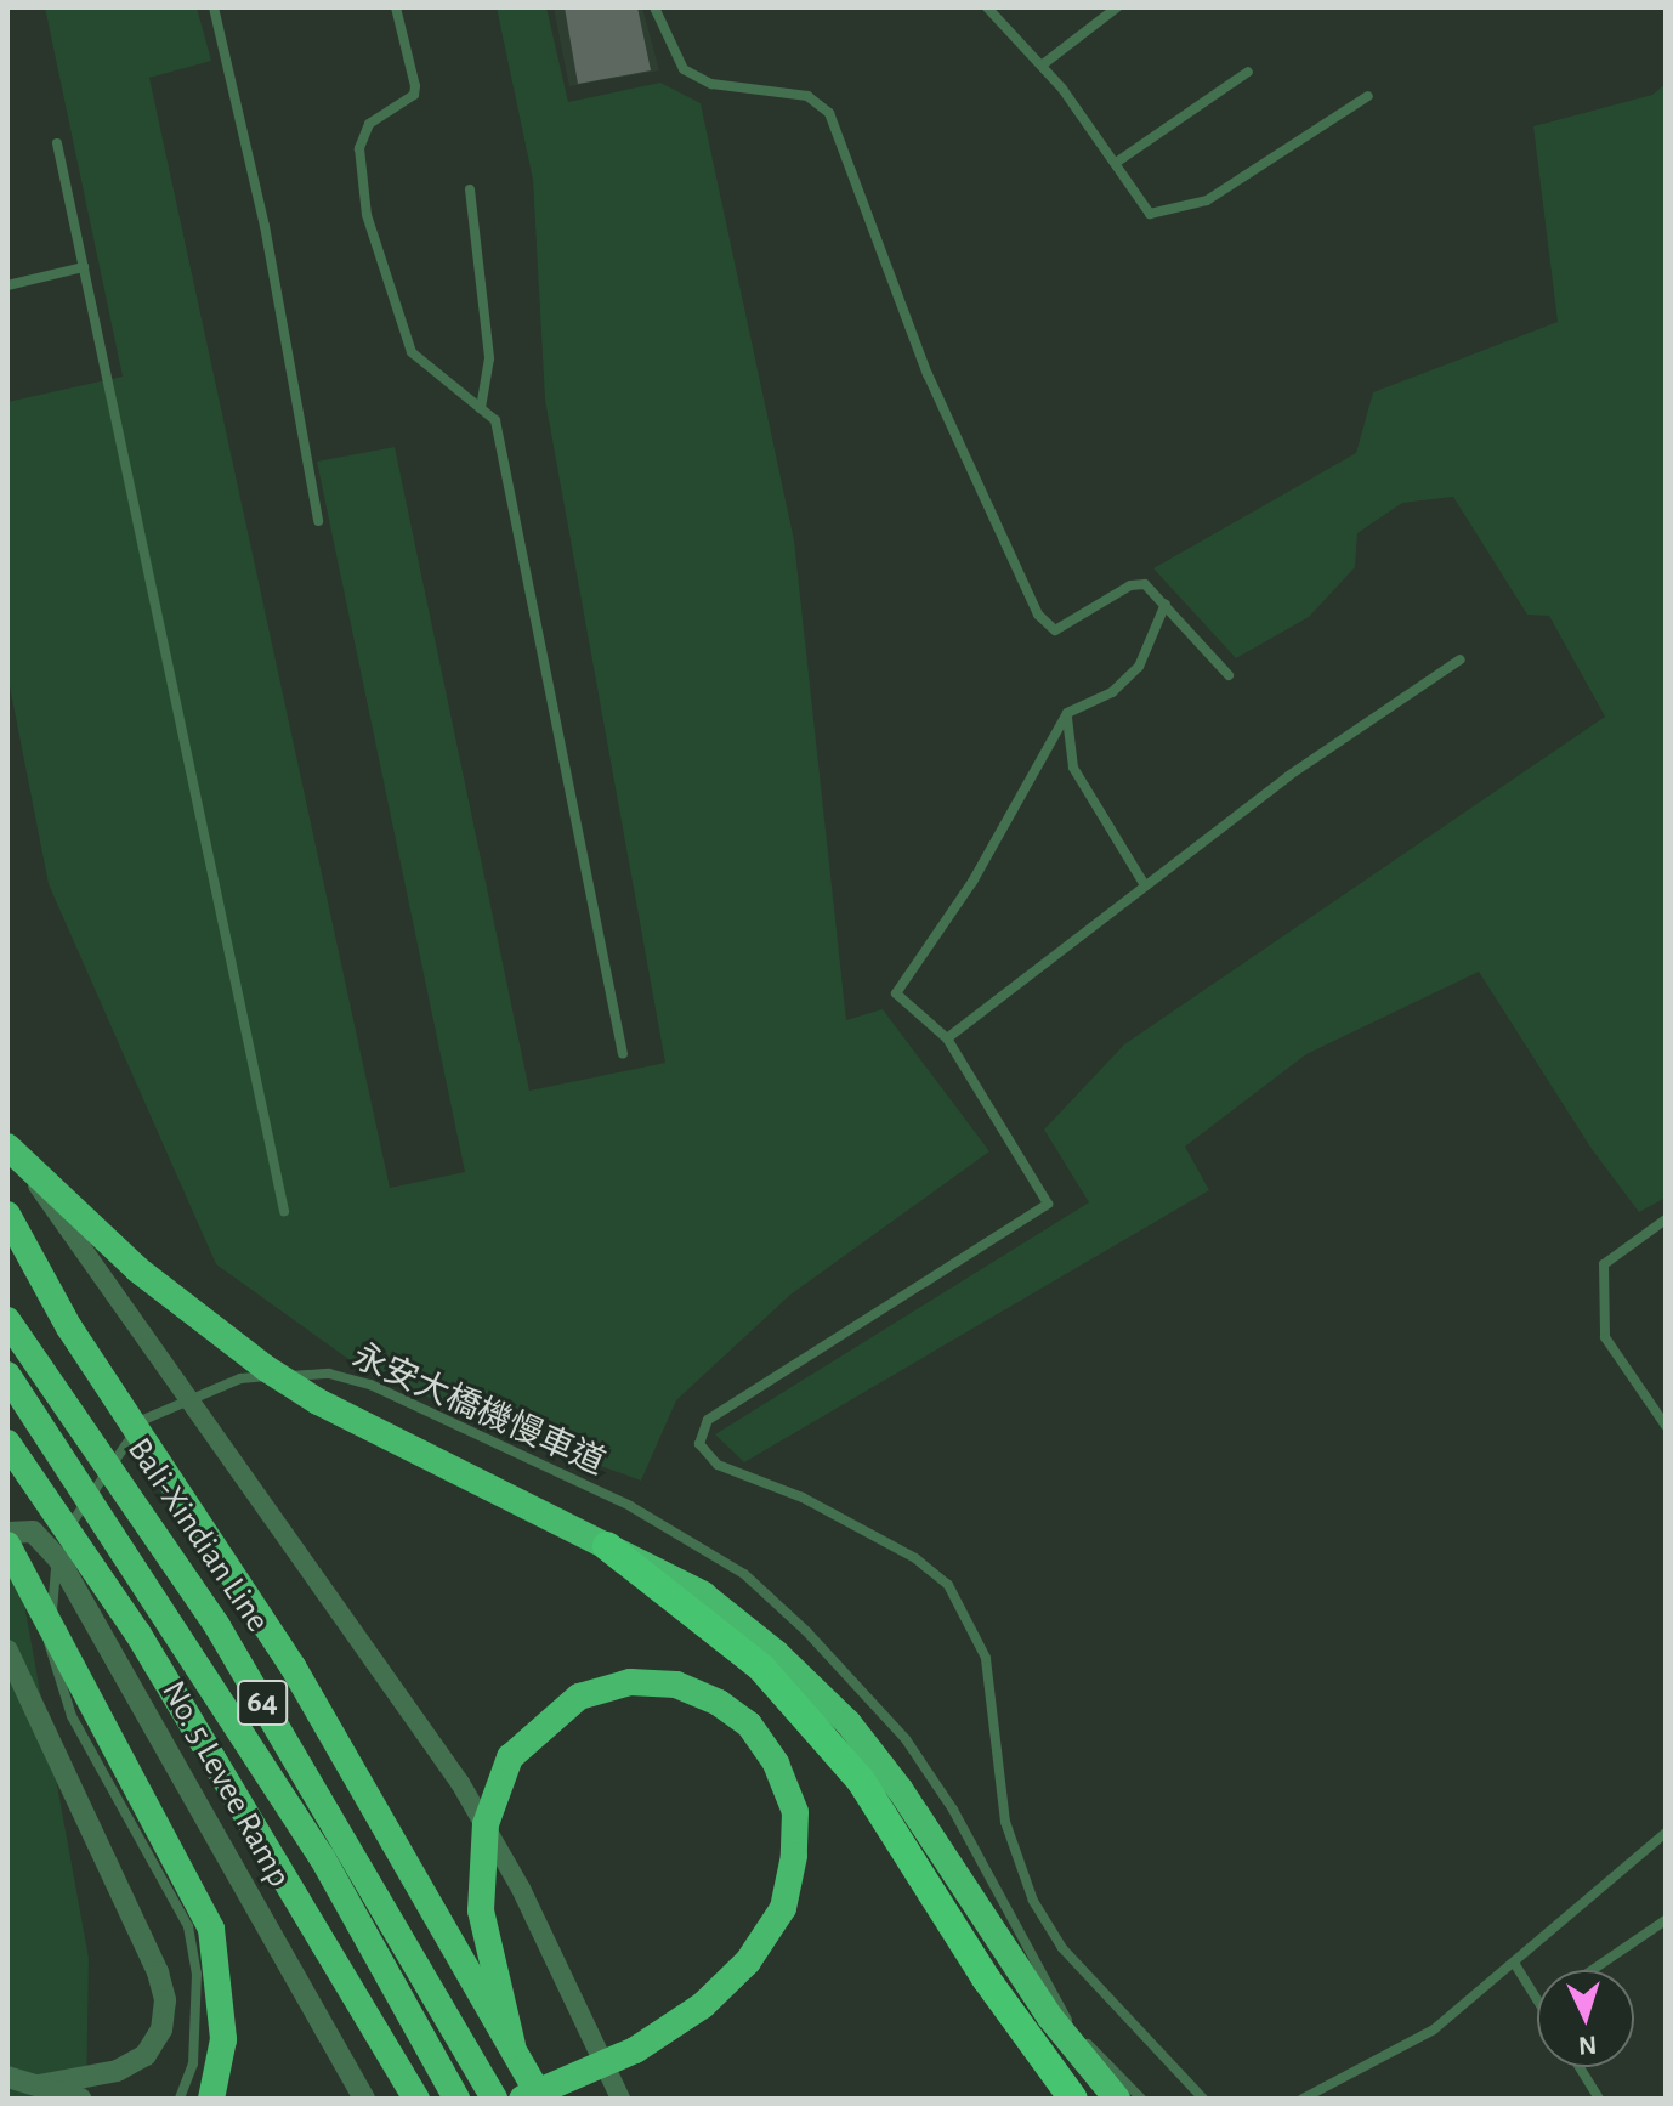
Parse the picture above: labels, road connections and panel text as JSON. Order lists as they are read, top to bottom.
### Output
{
  "streets": {
    "highway": ["Bali-Xindian Line", "64"],
    "street": ["No. 5 Levee Ramp"],
    "lane": ["永安大橋機慢車道"]
  },
  "north": "bottom"
}
